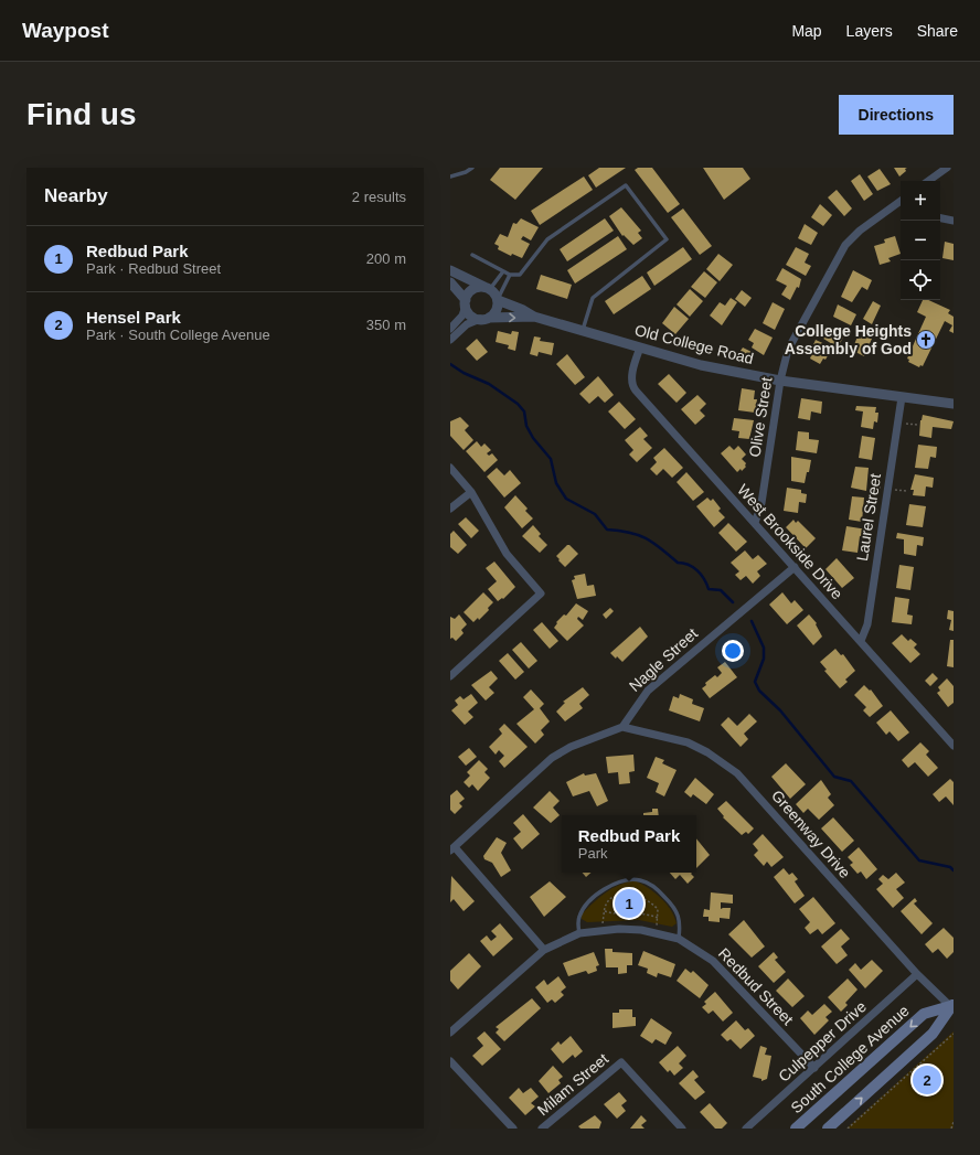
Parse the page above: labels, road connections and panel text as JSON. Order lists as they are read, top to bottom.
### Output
{
  "streets": {
    "main road": ["South College Avenue"],
    "street": [
      "Old College Road",
      "Olive Street",
      "Laurel Street",
      "West Brookside Drive",
      "Nagle Street",
      "Greenway Drive",
      "Redbud Street",
      "Culpepper Drive",
      "Milam Street"
    ]
  },
  "crossings": [
    ["Old College Road", "Olive Street"],
    ["Old College Road", "Laurel Street"],
    ["Old College Road", "West Brookside Drive"],
    ["Olive Street", "West Brookside Drive"],
    ["Laurel Street", "West Brookside Drive"],
    ["West Brookside Drive", "Nagle Street"],
    ["Nagle Street", "Greenway Drive"],
    ["Greenway Drive", "Culpepper Drive"],
    ["Greenway Drive", "South College Avenue"],
    ["Redbud Street", "Culpepper Drive"]
  ],
  "places": {
    "church": ["College Heights Assembly of God"]
  },
  "page": {
    "header": "Waypost",
    "nav": ["Map", "Layers", "Share"],
    "buttons": "Directions",
    "title": "Find us",
    "heading": ["Nearby", "2 results"],
    "map_buttons": ["+", "−"],
    "list": [
      {
        "mark": "1",
        "name": "Redbud Park",
        "note": "Park · Redbud Street",
        "value": "200 m"
      },
      {
        "mark": "2",
        "name": "Hensel Park",
        "note": "Park · South College Avenue",
        "value": "350 m"
      }
    ],
    "popup": ["Redbud Park", "Park"],
    "pins": ["1", "2"]
  }
}
